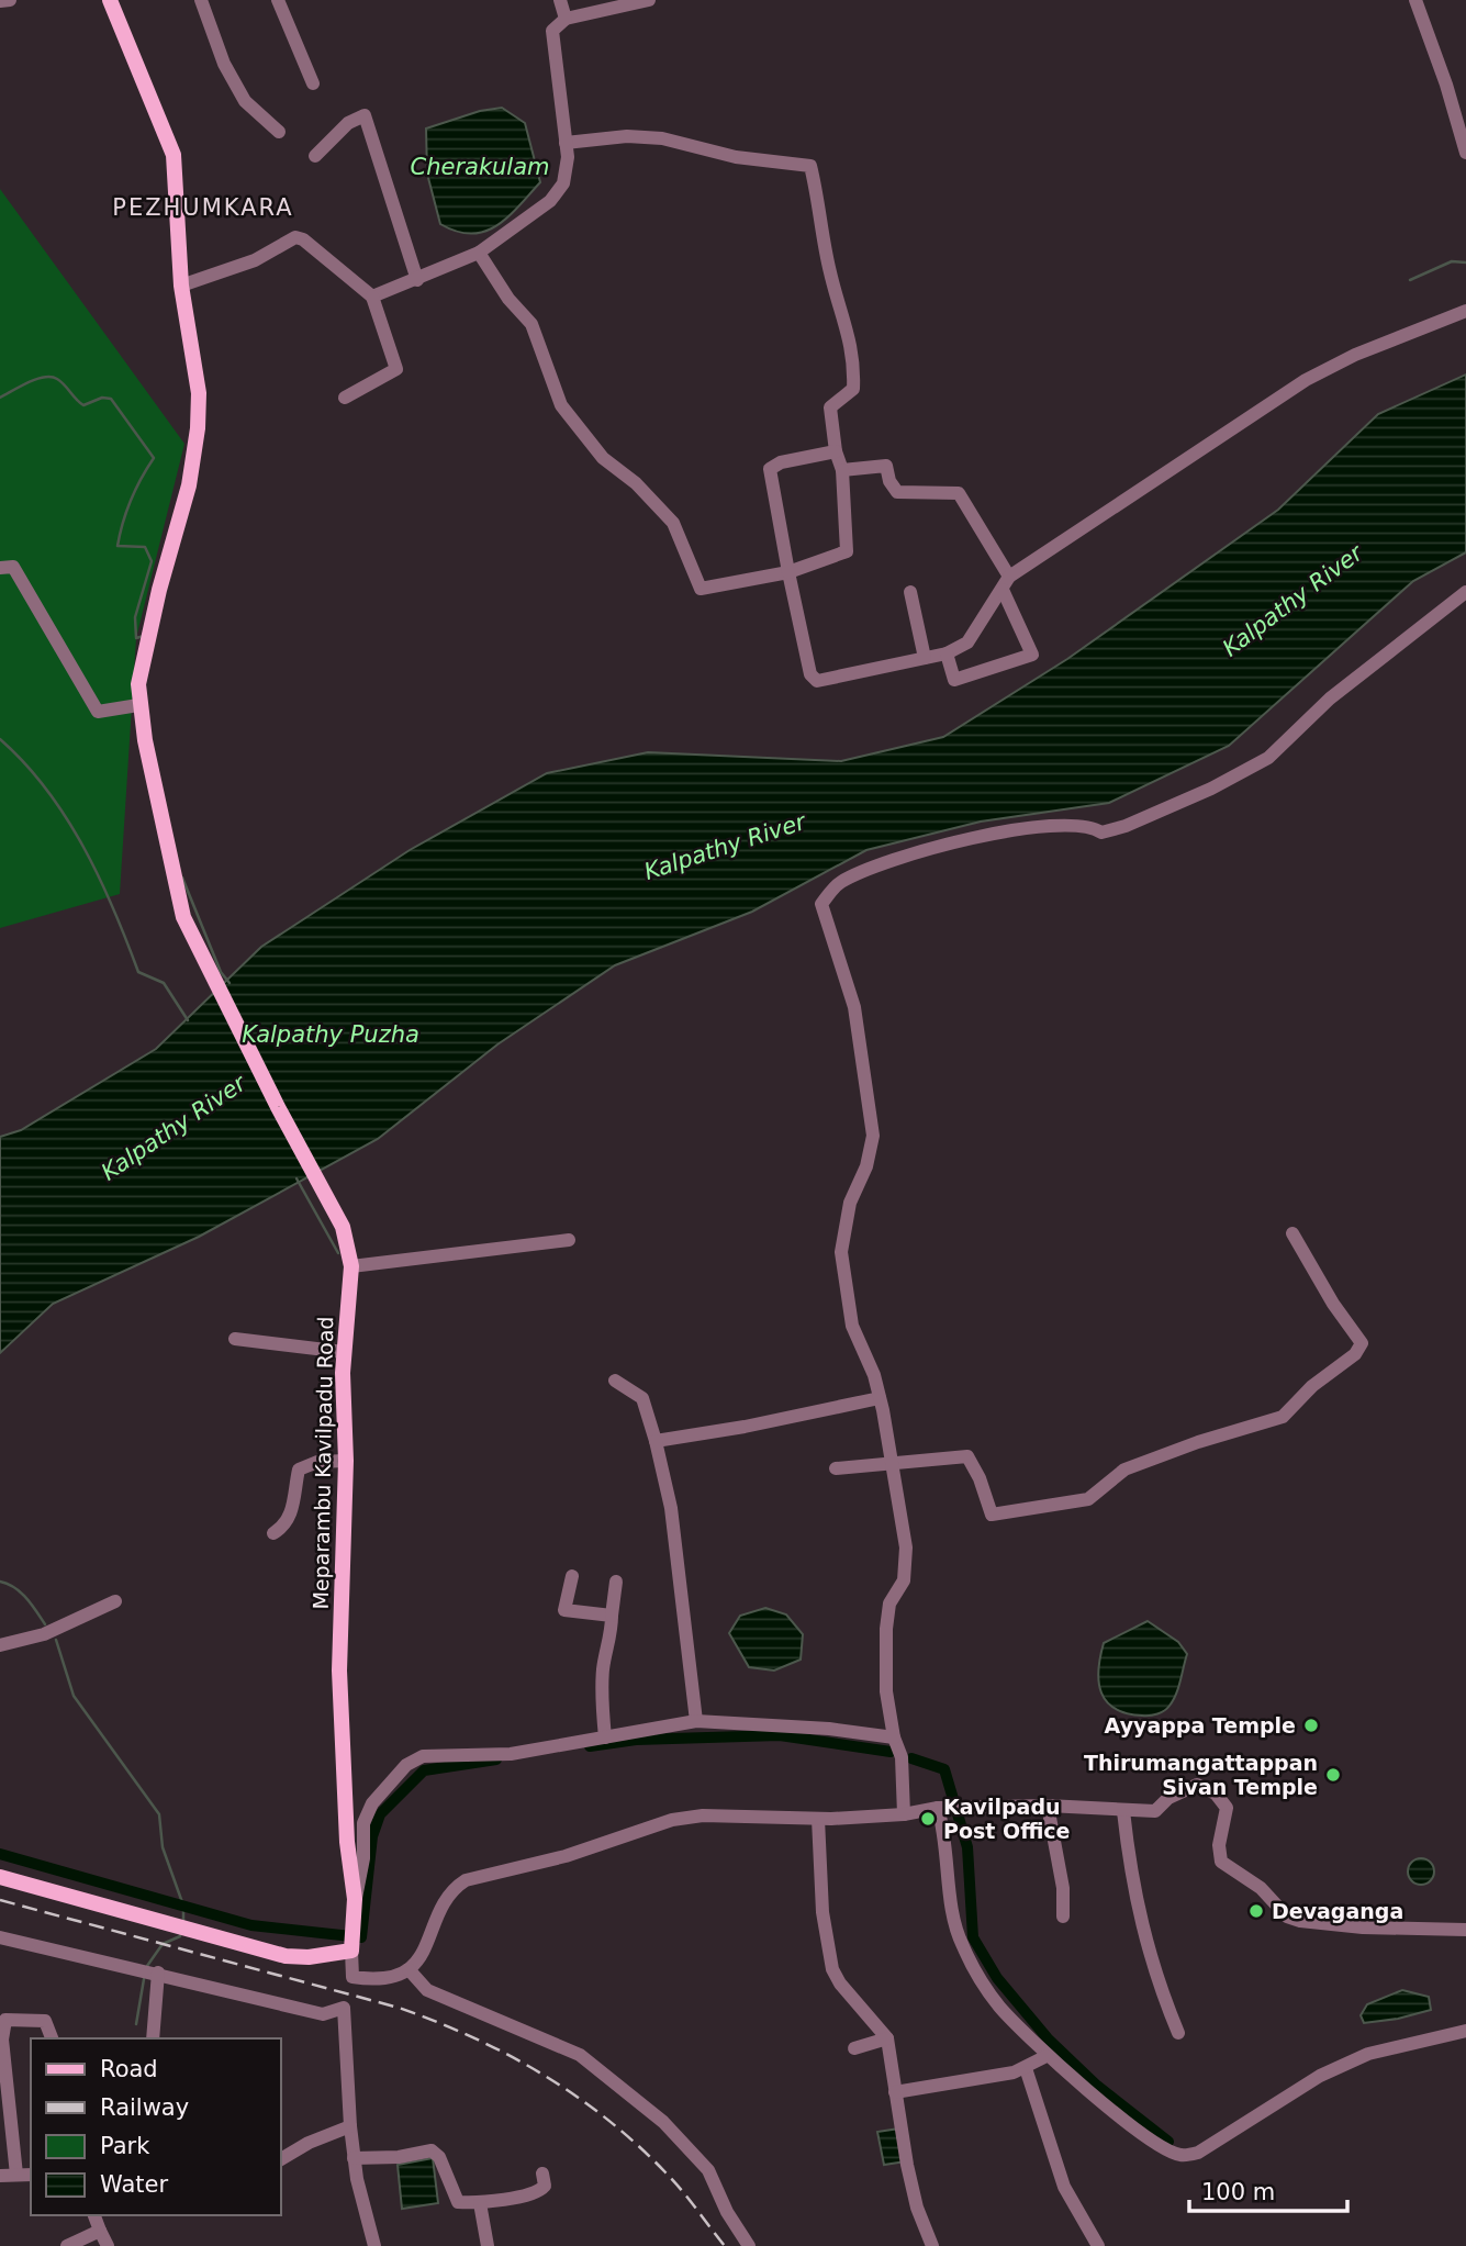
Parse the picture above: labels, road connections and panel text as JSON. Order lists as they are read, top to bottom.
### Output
{
  "streets": {
    "main road": ["Meparambu Kavilpadu Road"]
  },
  "districts": ["PEZHUMKARA"],
  "water": ["Cherakulam", "Kalpathy River", "Kalpathy Puzha"],
  "places": [
    "Ayyappa Temple",
    "Thirumangattappan Sivan Temple",
    "Kavilpadu Post Office",
    "Devaganga"
  ],
  "legend": [
    "Road",
    "Railway",
    "Park",
    "Water"
  ],
  "scale_bar": "100 m"
}
